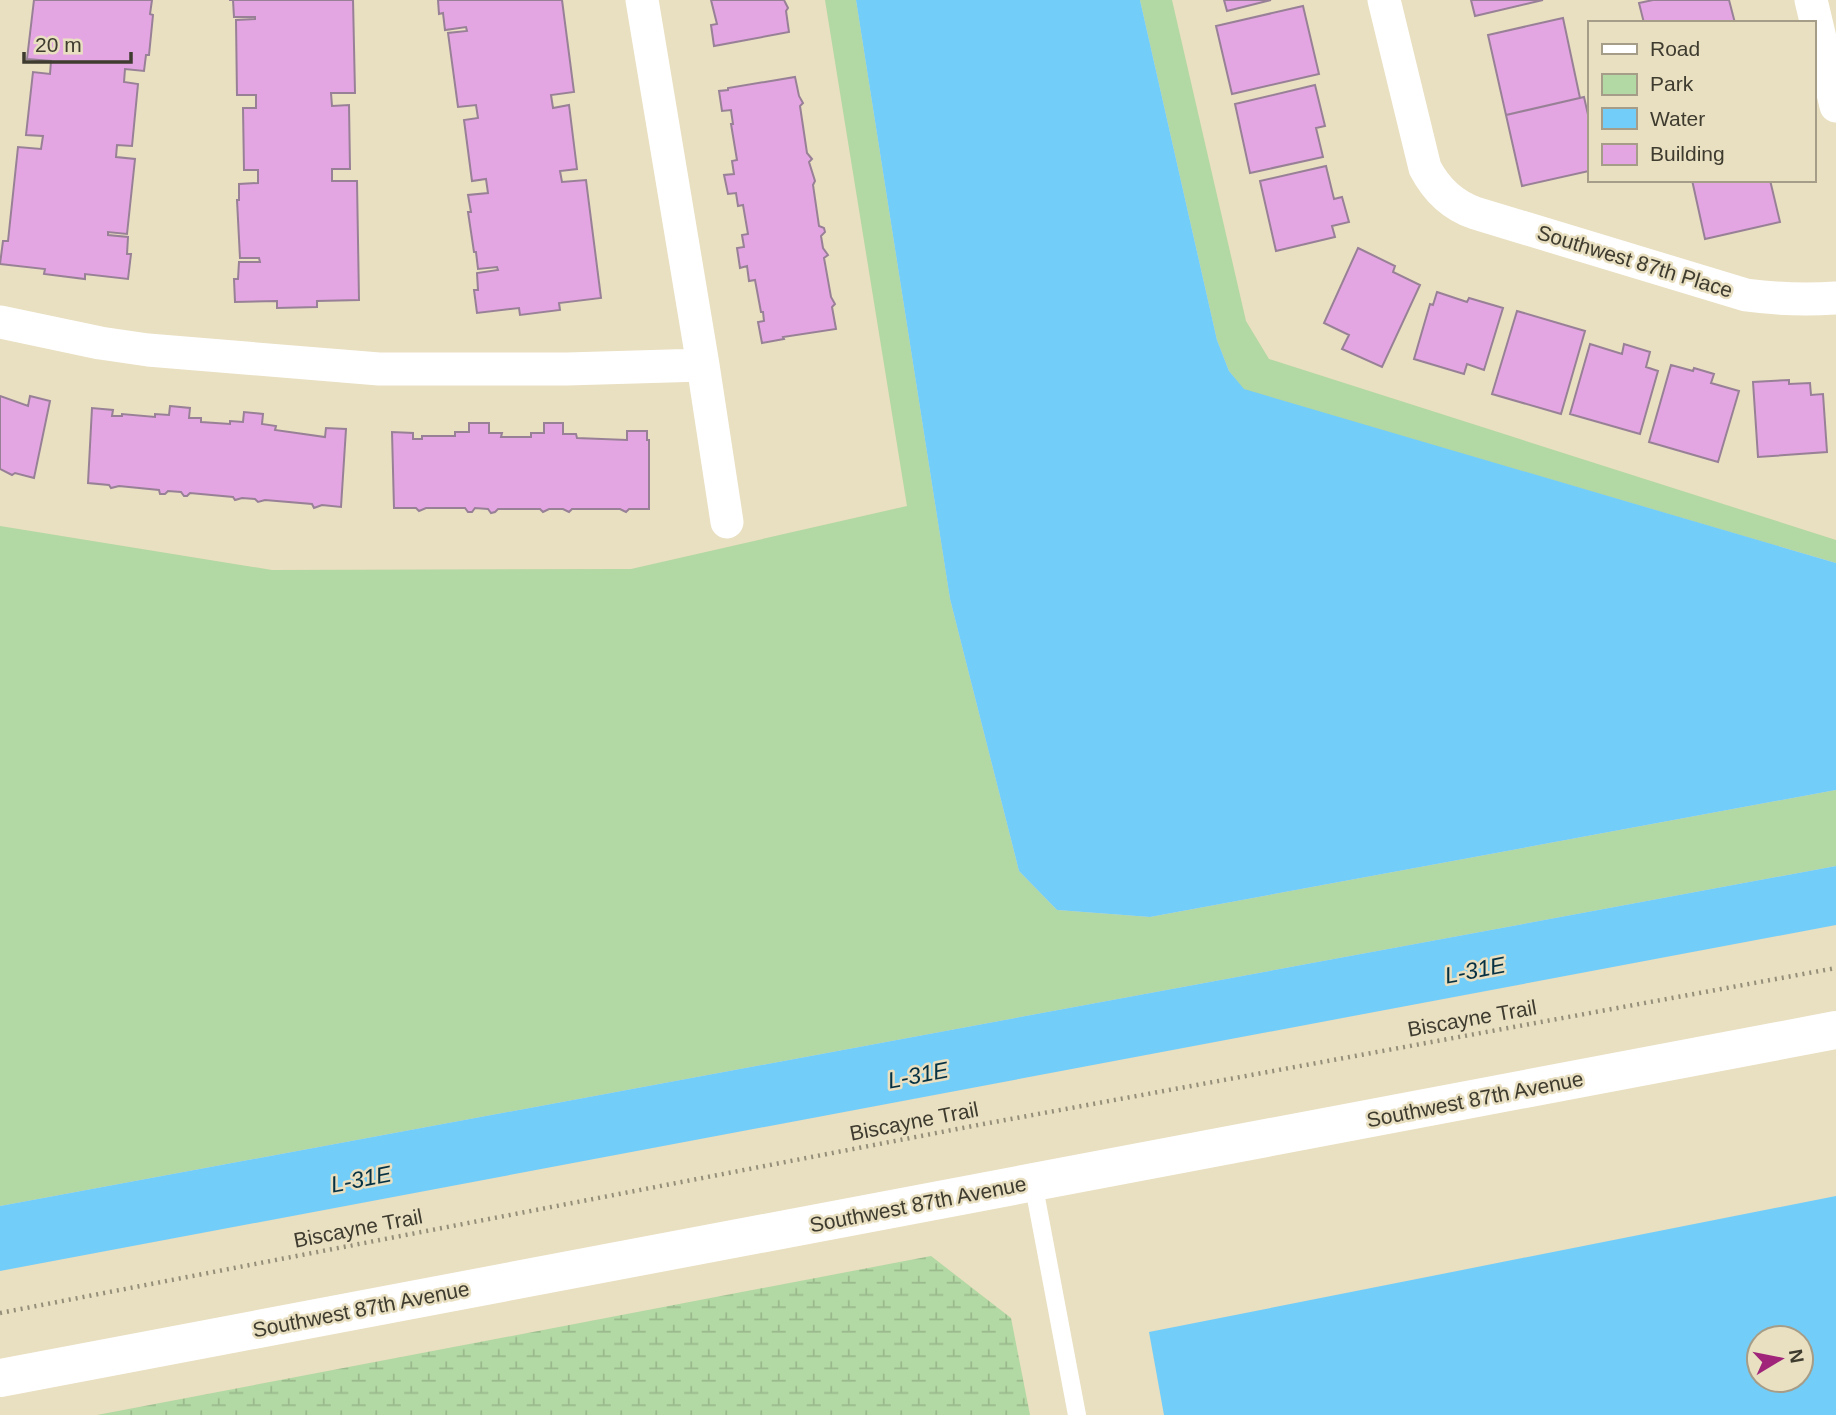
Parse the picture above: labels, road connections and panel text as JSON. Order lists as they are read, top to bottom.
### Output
{
  "streets": {
    "street": ["Southwest 87th Place", "Southwest 87th Avenue"],
    "path": ["Biscayne Trail"]
  },
  "water": ["L-31E"],
  "legend": [
    "Road",
    "Park",
    "Water",
    "Building"
  ],
  "scale_bar": "20 m",
  "north": "right"
}
